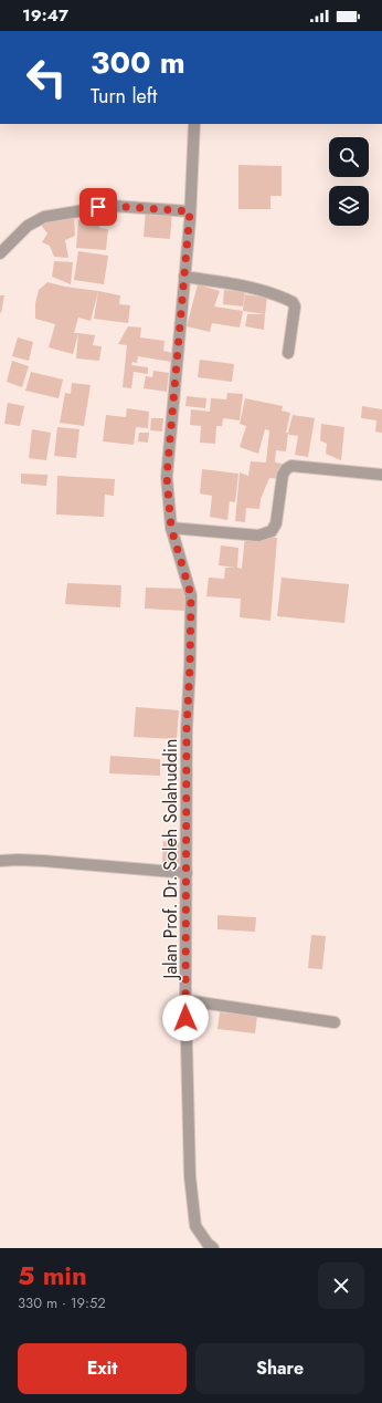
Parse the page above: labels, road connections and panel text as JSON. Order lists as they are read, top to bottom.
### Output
{
  "streets": {
    "street": ["Jalan Prof. Dr. Soleh Solahuddin"]
  },
  "page": {
    "status": "19:47",
    "turn": ["300 m", "Turn left"],
    "heading": ["5 min", "330 m · 19:52"],
    "buttons": ["Exit", "Share"]
  }
}
